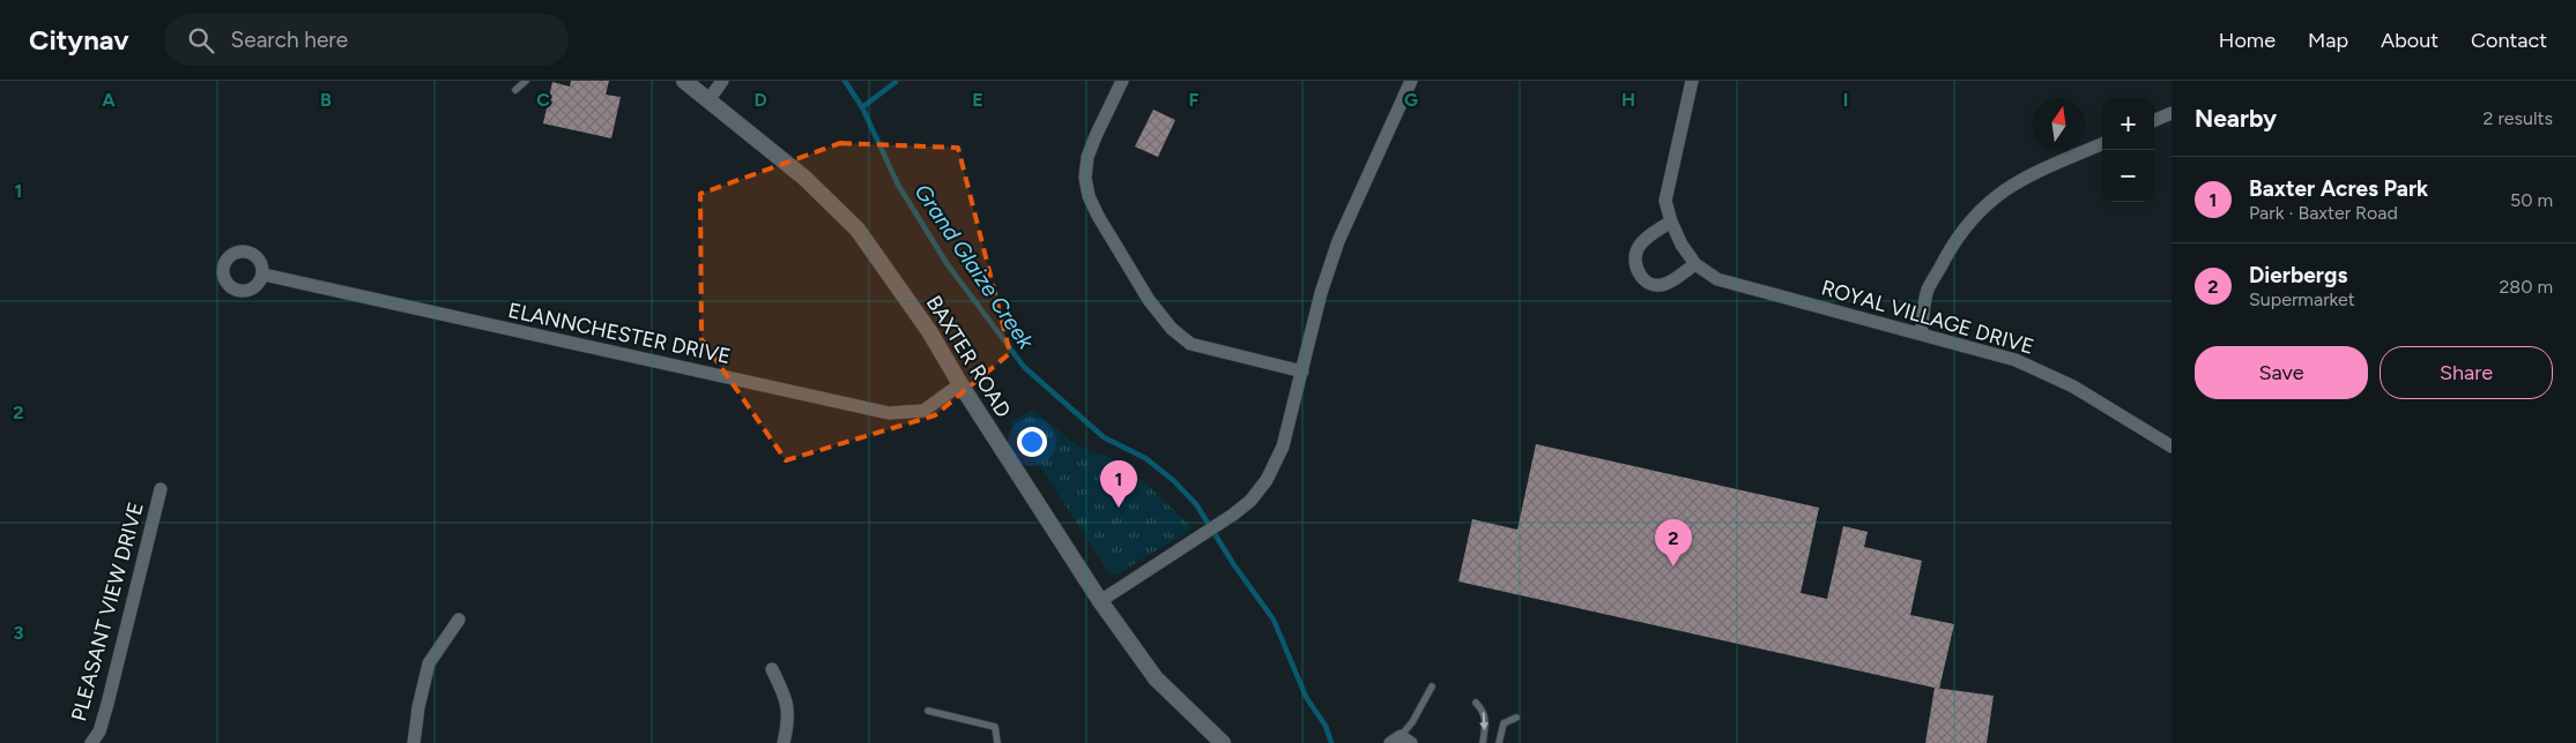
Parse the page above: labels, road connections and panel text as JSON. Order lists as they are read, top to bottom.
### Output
{
  "streets": {
    "main road": ["BAXTER ROAD"],
    "street": ["ROYAL VILLAGE DRIVE", "ELANNCHESTER DRIVE", "PLEASANT VIEW DRIVE"]
  },
  "crossings": [
    ["ELANNCHESTER DRIVE", "BAXTER ROAD"]
  ],
  "water": ["Grand Glaize Creek"],
  "north": "top",
  "page": {
    "header": "Citynav",
    "search": "Search here",
    "nav": [
      "Home",
      "Map",
      "About",
      "Contact"
    ],
    "heading": ["Nearby", "2 results"],
    "map_buttons": ["+", "−"],
    "list": [
      {
        "mark": "1",
        "name": "Baxter Acres Park",
        "note": "Park · Baxter Road",
        "value": "50 m"
      },
      {
        "mark": "2",
        "name": "Dierbergs",
        "note": "Supermarket",
        "value": "280 m"
      }
    ],
    "buttons": ["Save", "Share"],
    "pins": ["1", "2"]
  },
  "grid": {
    "columns": [
      "A",
      "B",
      "C",
      "D",
      "E",
      "F",
      "G",
      "H",
      "I"
    ],
    "rows": ["1", "2", "3"]
  }
}
